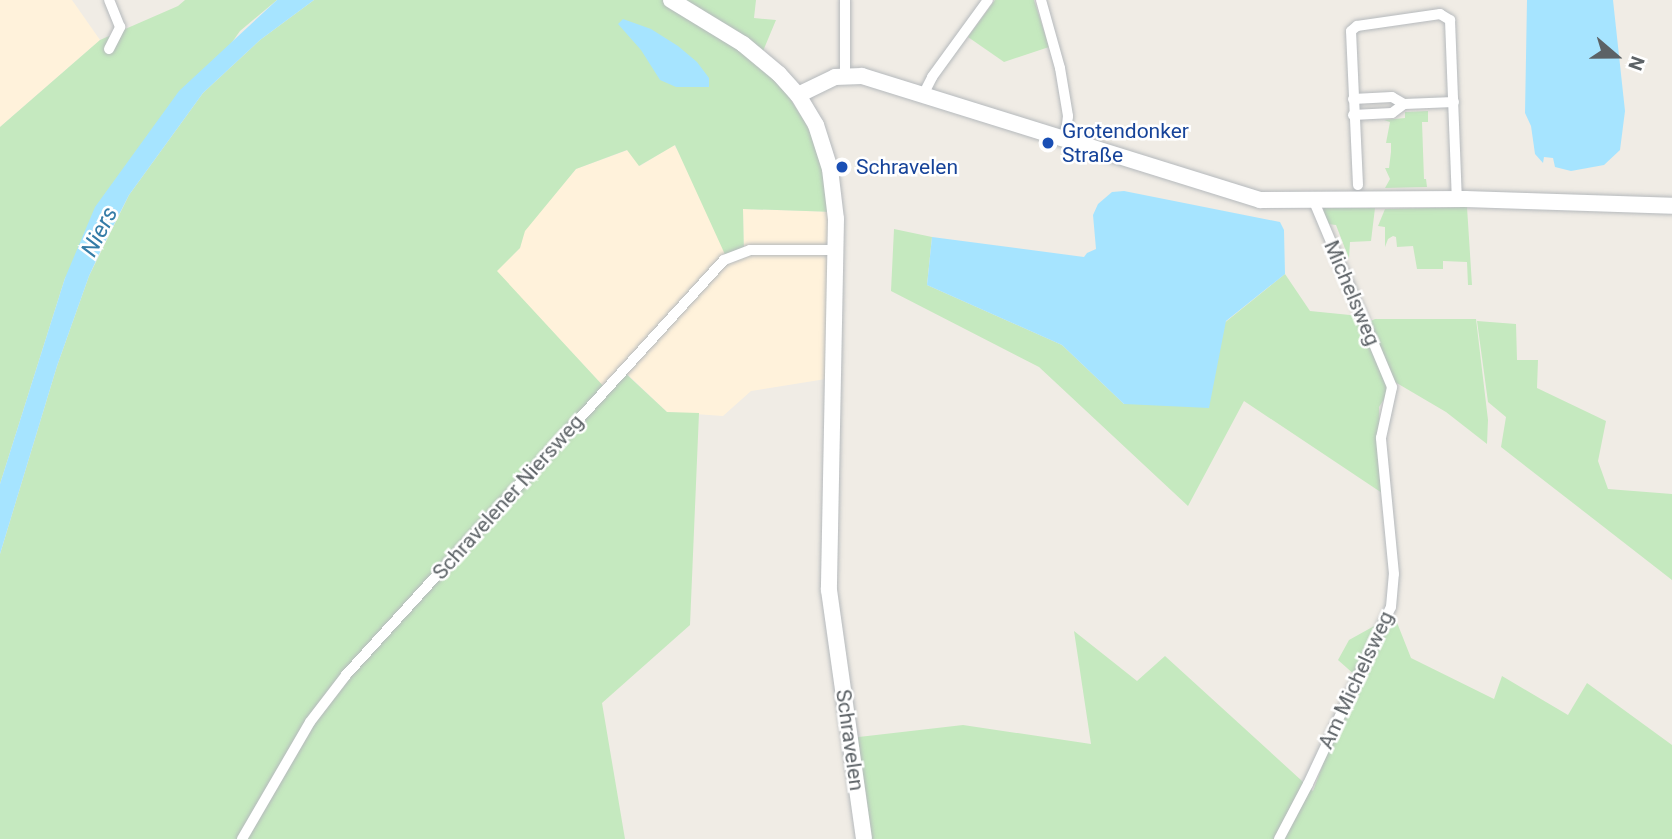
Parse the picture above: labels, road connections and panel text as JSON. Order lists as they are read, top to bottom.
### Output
{
  "streets": {
    "main road": ["Schravelen"],
    "street": ["Michelsweg", "Schravelener Niersweg", "Am Michelsweg"]
  },
  "crossings": [
    ["Michelsweg", "Am Michelsweg"],
    ["Schravelener Niersweg", "Schravelen"]
  ],
  "water": ["Niers"],
  "places": ["Grotendonker Straße", "Schravelen"],
  "north": "right"
}
